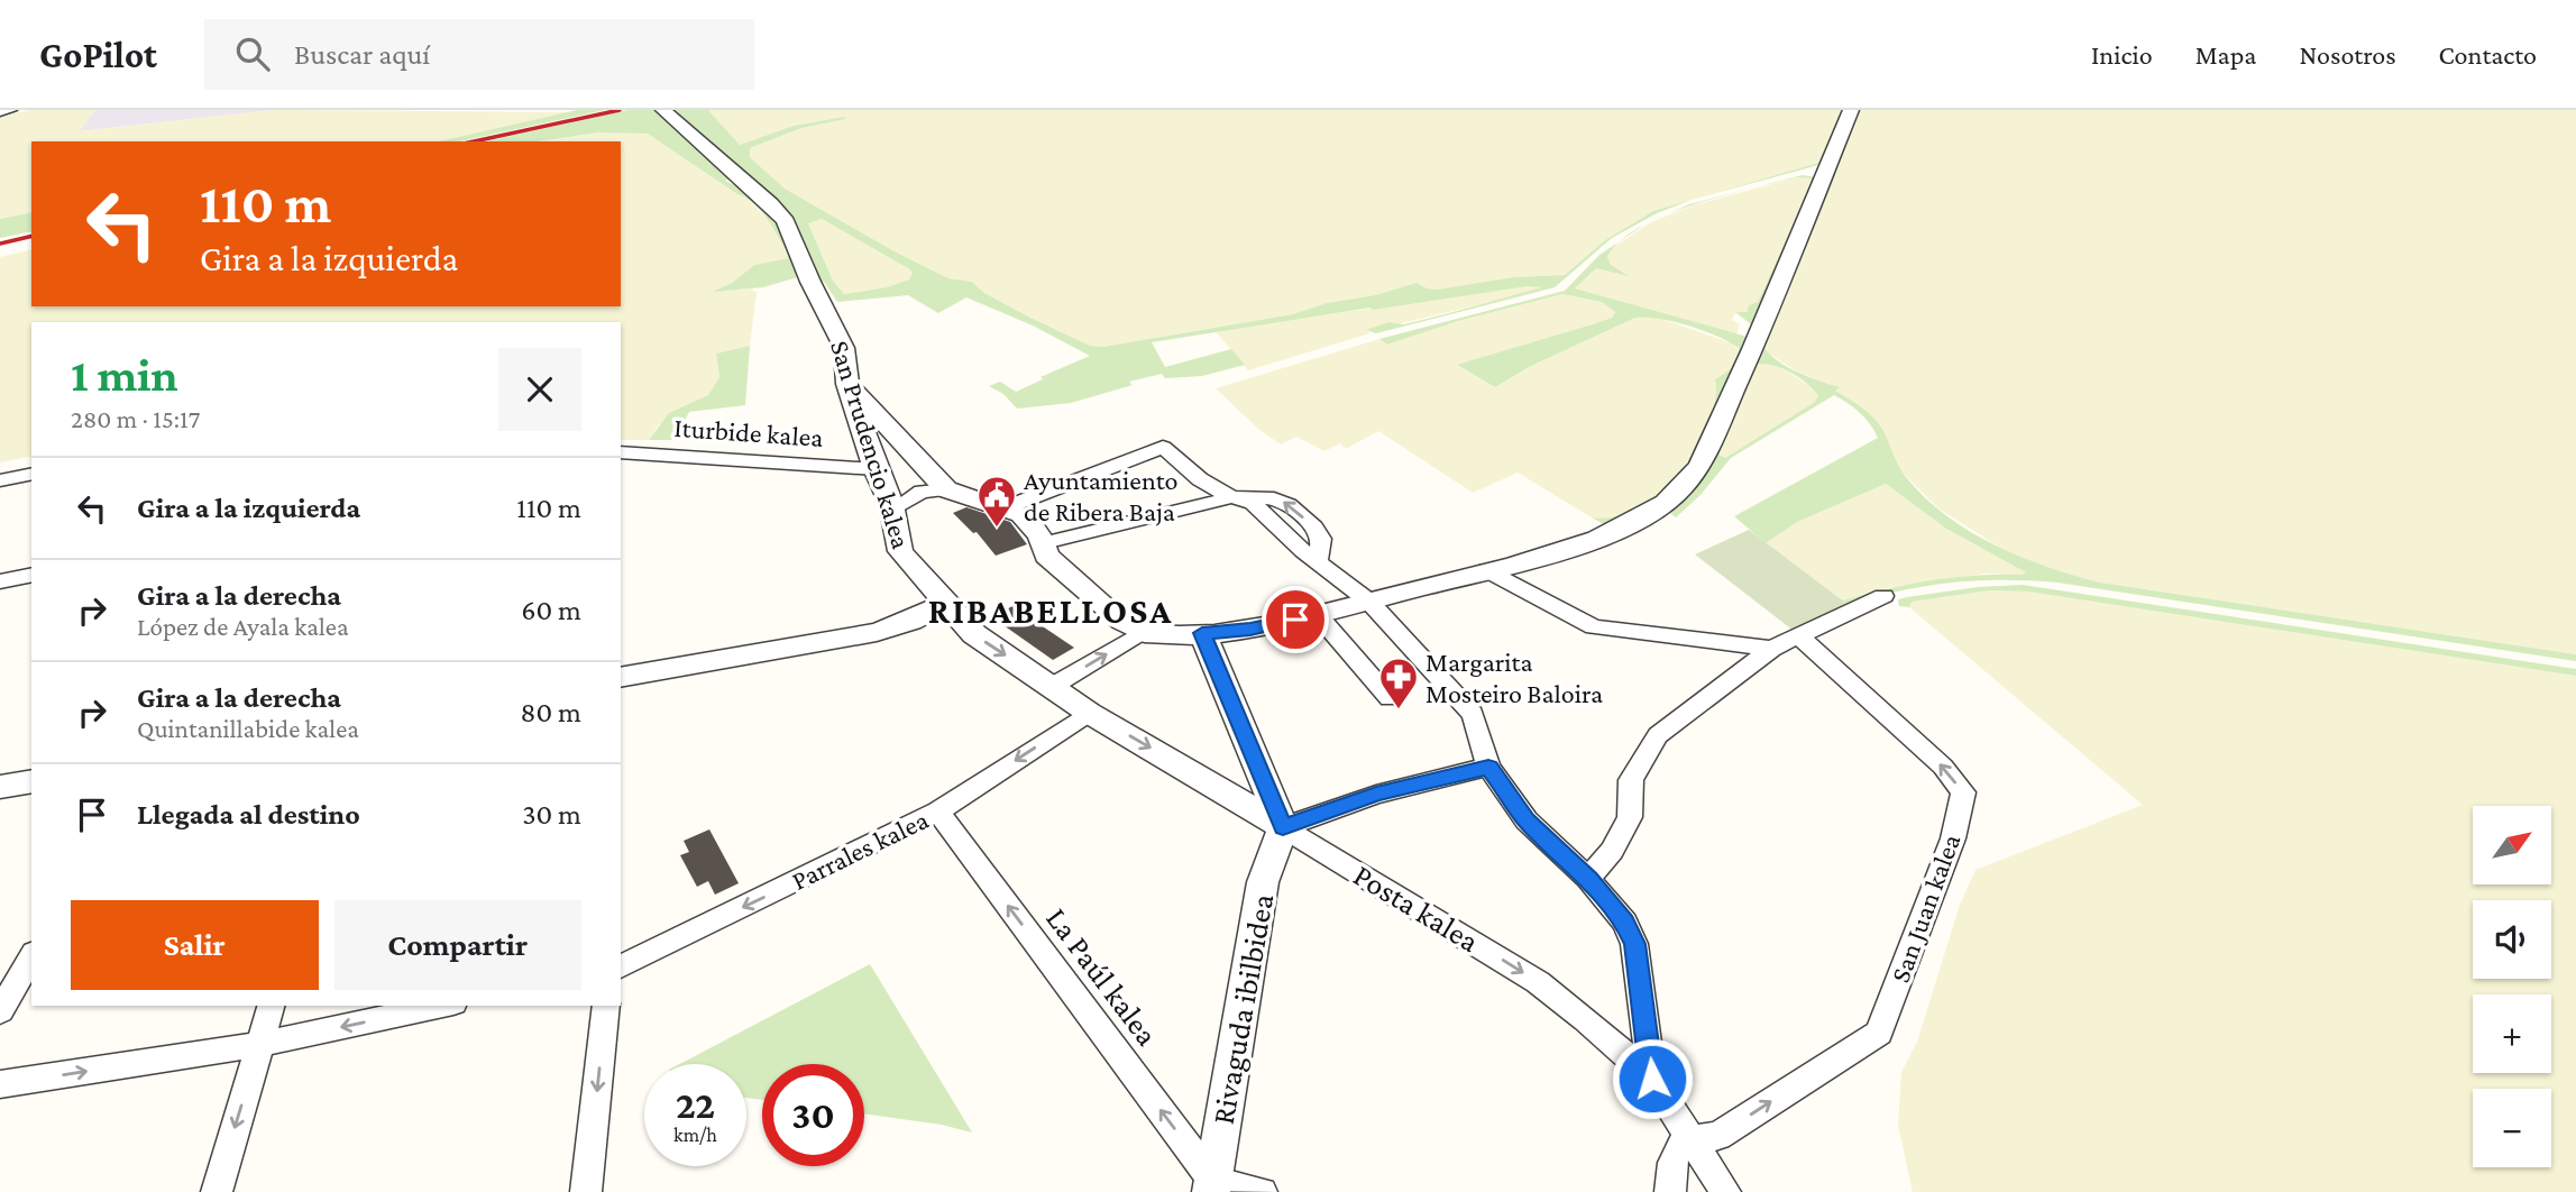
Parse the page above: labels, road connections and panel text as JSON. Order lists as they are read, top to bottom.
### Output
{
  "streets": {
    "street": [
      "Iturbide kalea",
      "San Prudencio kalea",
      "Parrales kalea",
      "Posta kalea",
      "San Juan kalea",
      "La Paúl kalea",
      "Rivaguda ibilbidea"
    ]
  },
  "crossings": [
    ["Iturbide kalea", "San Prudencio kalea"],
    ["San Prudencio kalea", "Posta kalea"],
    ["Parrales kalea", "Posta kalea"],
    ["Parrales kalea", "La Paúl kalea"],
    ["Posta kalea", "San Juan kalea"],
    ["Posta kalea", "Rivaguda ibilbidea"],
    ["La Paúl kalea", "Rivaguda ibilbidea"]
  ],
  "one_way": ["Parrales kalea", "La Paúl kalea"],
  "districts": ["RIBABELLOSA"],
  "places": {
    "public building": ["Ayuntamiento de Ribera Baja"],
    "pharmacy": ["Margarita Mosteiro Baloira"]
  },
  "north": "top right",
  "page": {
    "header": "GoPilot",
    "search": "Buscar aquí",
    "nav": [
      "Inicio",
      "Mapa",
      "Nosotros",
      "Contacto"
    ],
    "turn": ["110 m", "Gira a la izquierda"],
    "heading": ["1 min", "280 m · 15:17"],
    "list": [
      {
        "name": "Gira a la izquierda",
        "value": "110 m"
      },
      {
        "name": "Gira a la derecha",
        "note": "López de Ayala kalea",
        "value": "60 m"
      },
      {
        "name": "Gira a la derecha",
        "note": "Quintanillabide kalea",
        "value": "80 m"
      },
      {
        "name": "Llegada al destino",
        "value": "30 m"
      }
    ],
    "map_buttons": ["+", "−"],
    "buttons": ["Salir", "Compartir"],
    "speed": "22 km/h",
    "limit": "30"
  }
}
